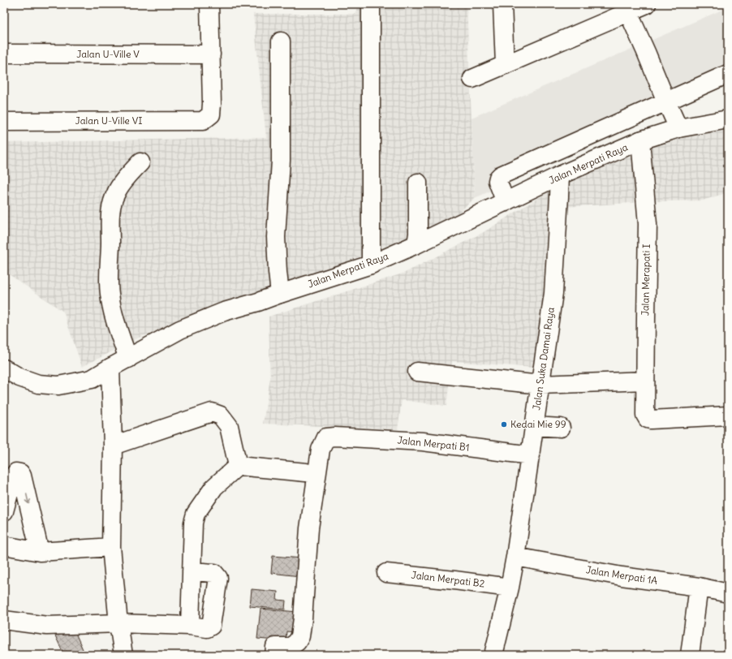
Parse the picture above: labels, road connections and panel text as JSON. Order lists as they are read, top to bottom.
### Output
{
  "streets": {
    "street": [
      "Jalan U-Ville V",
      "Jalan U-Ville VI",
      "Jalan Merpati Raya",
      "Jalan Merapati I",
      "Jalan Suka Damai Raya",
      "Jalan Merpati B1",
      "Jalan Merpati 1A",
      "Jalan Merpati B2"
    ]
  },
  "crossings": [
    ["Jalan U-Ville V", "Jalan U-Ville VI"],
    ["Jalan Merpati Raya", "Jalan Merapati I"],
    ["Jalan Merpati Raya", "Jalan Suka Damai Raya"],
    ["Jalan Suka Damai Raya", "Jalan Merpati B1"],
    ["Jalan Suka Damai Raya", "Jalan Merpati 1A"],
    ["Jalan Suka Damai Raya", "Jalan Merpati B2"]
  ],
  "places": ["Kedai Mie 99"]
}
